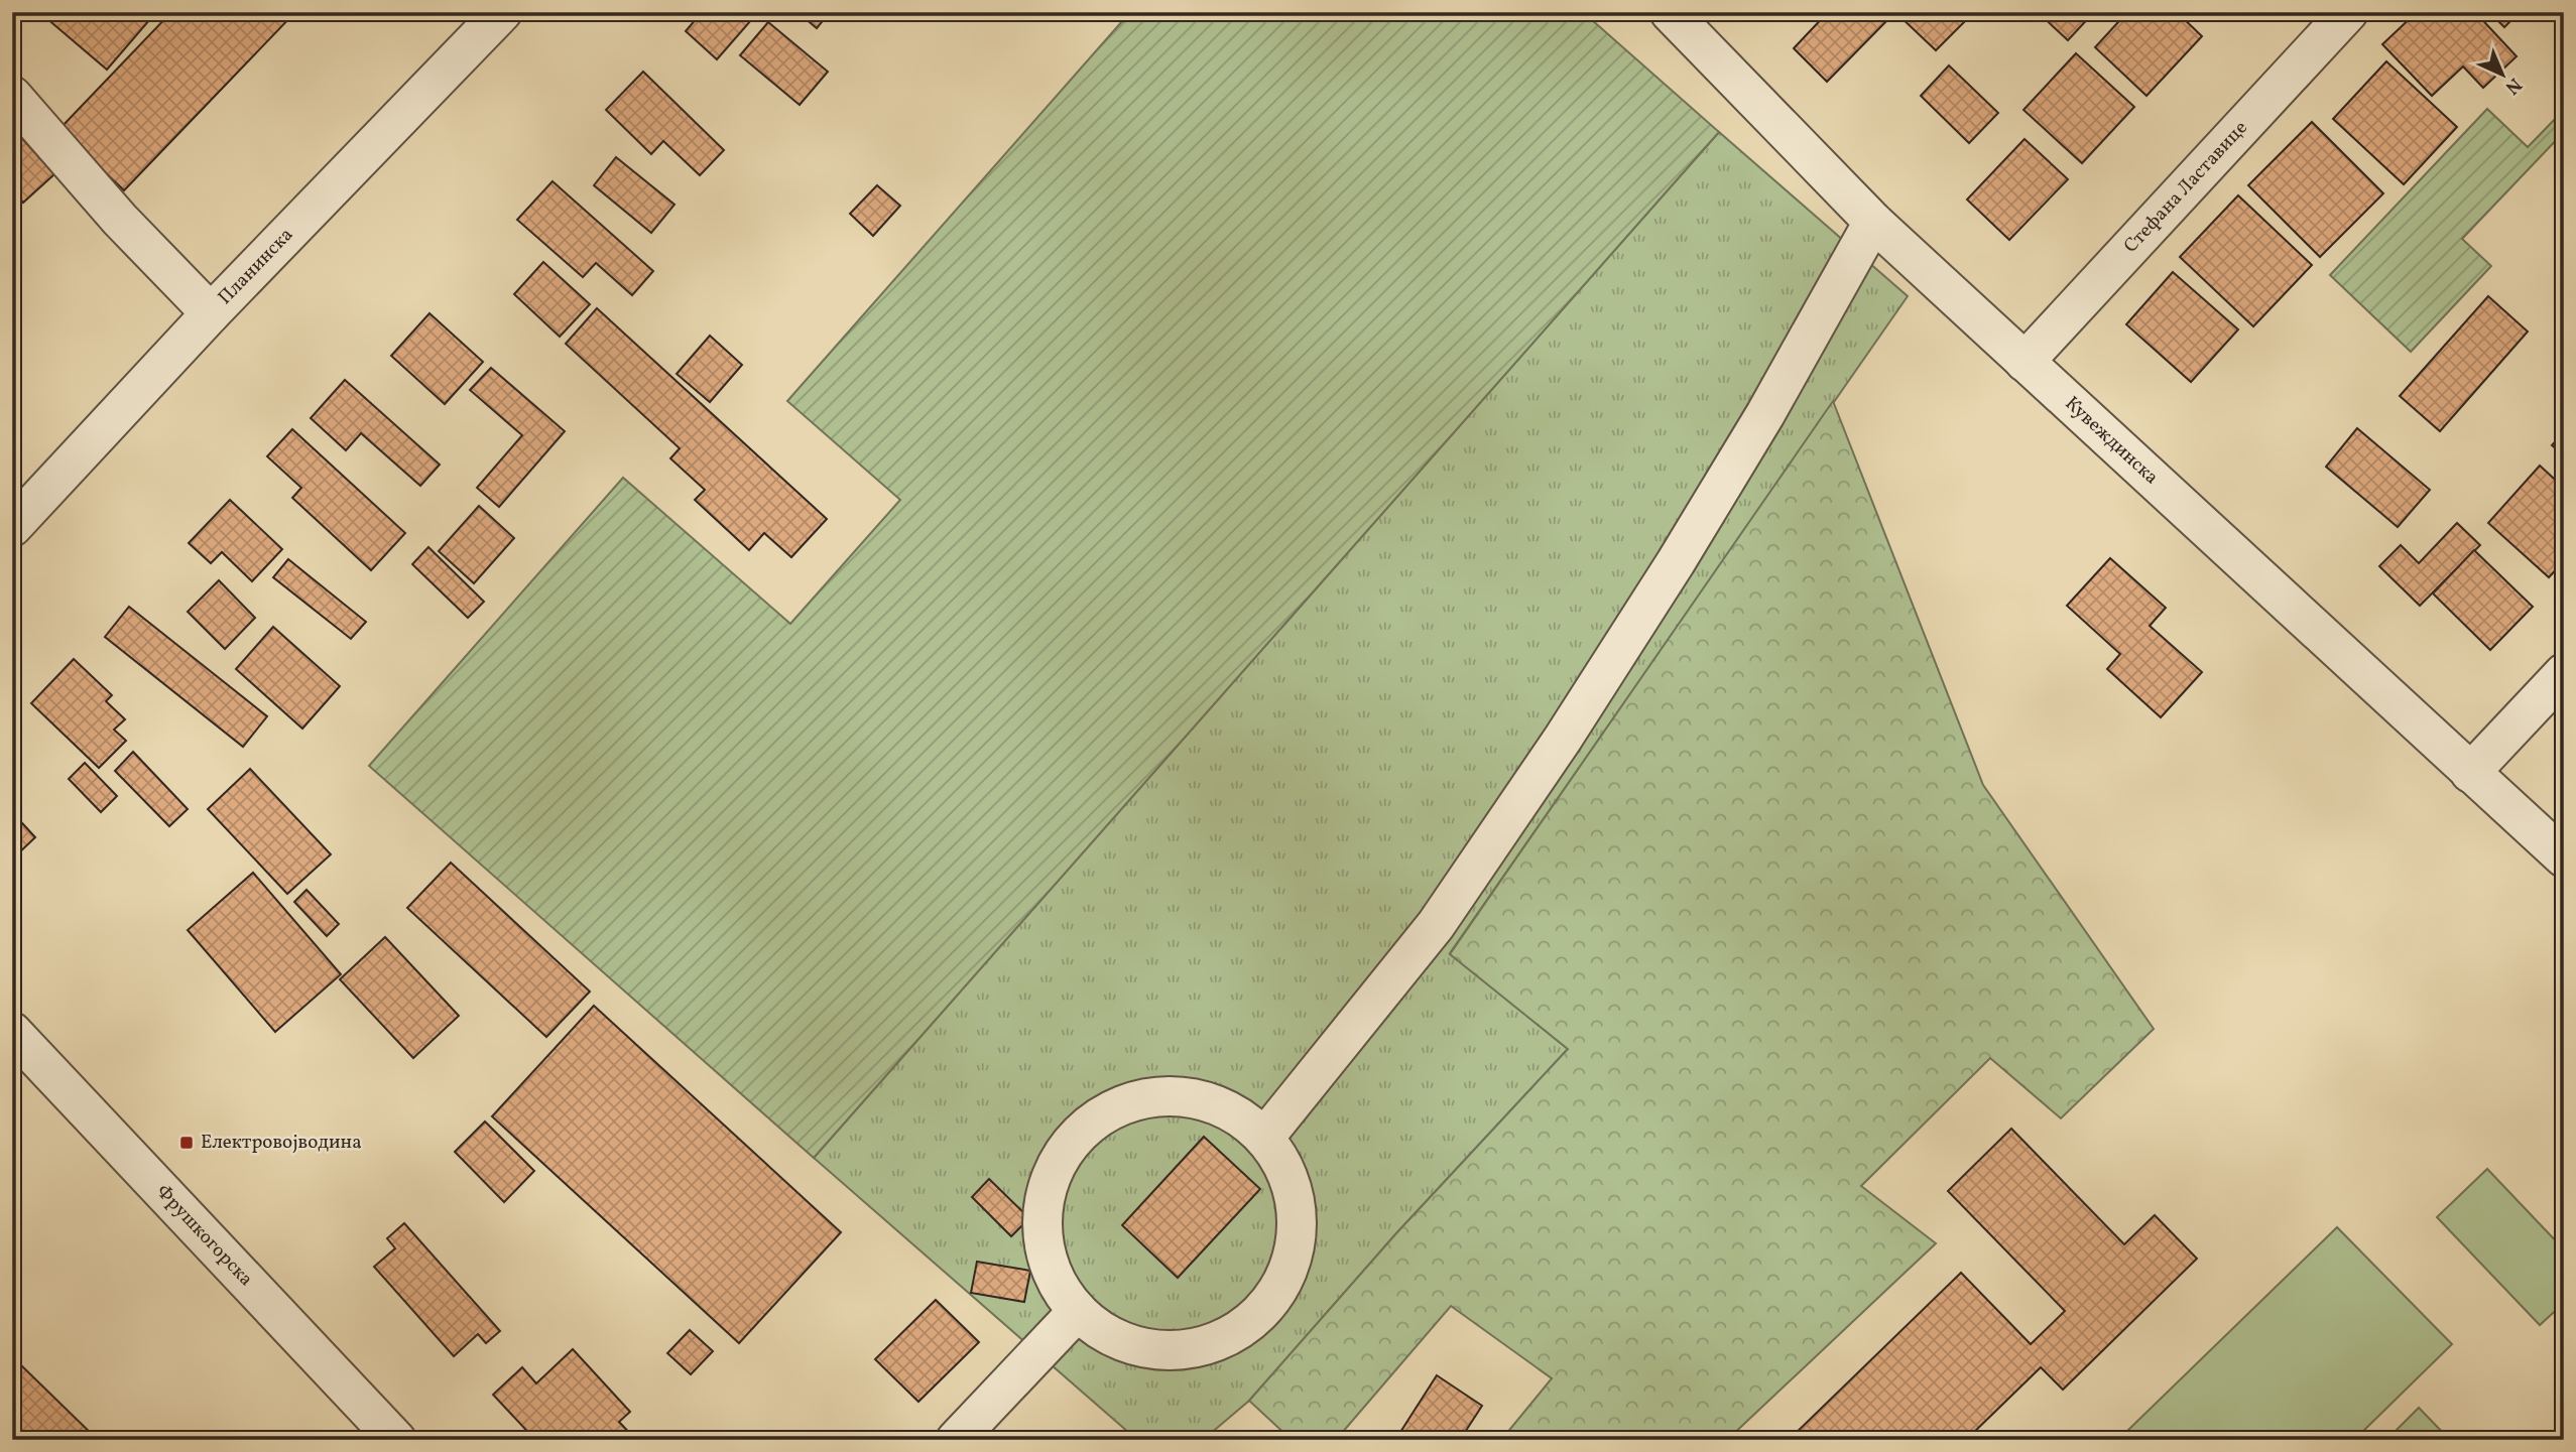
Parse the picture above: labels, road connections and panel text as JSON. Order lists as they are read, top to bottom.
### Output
{
  "streets": {
    "street": [
      "Стефана Ластавице",
      "Планинска",
      "Кувеждинска",
      "Фрушкогорска"
    ]
  },
  "crossings": [
    ["Стефана Ластавице", "Кувеждинска"]
  ],
  "places": {
    "transit": ["Електровојводина"]
  },
  "north": "bottom right"
}
